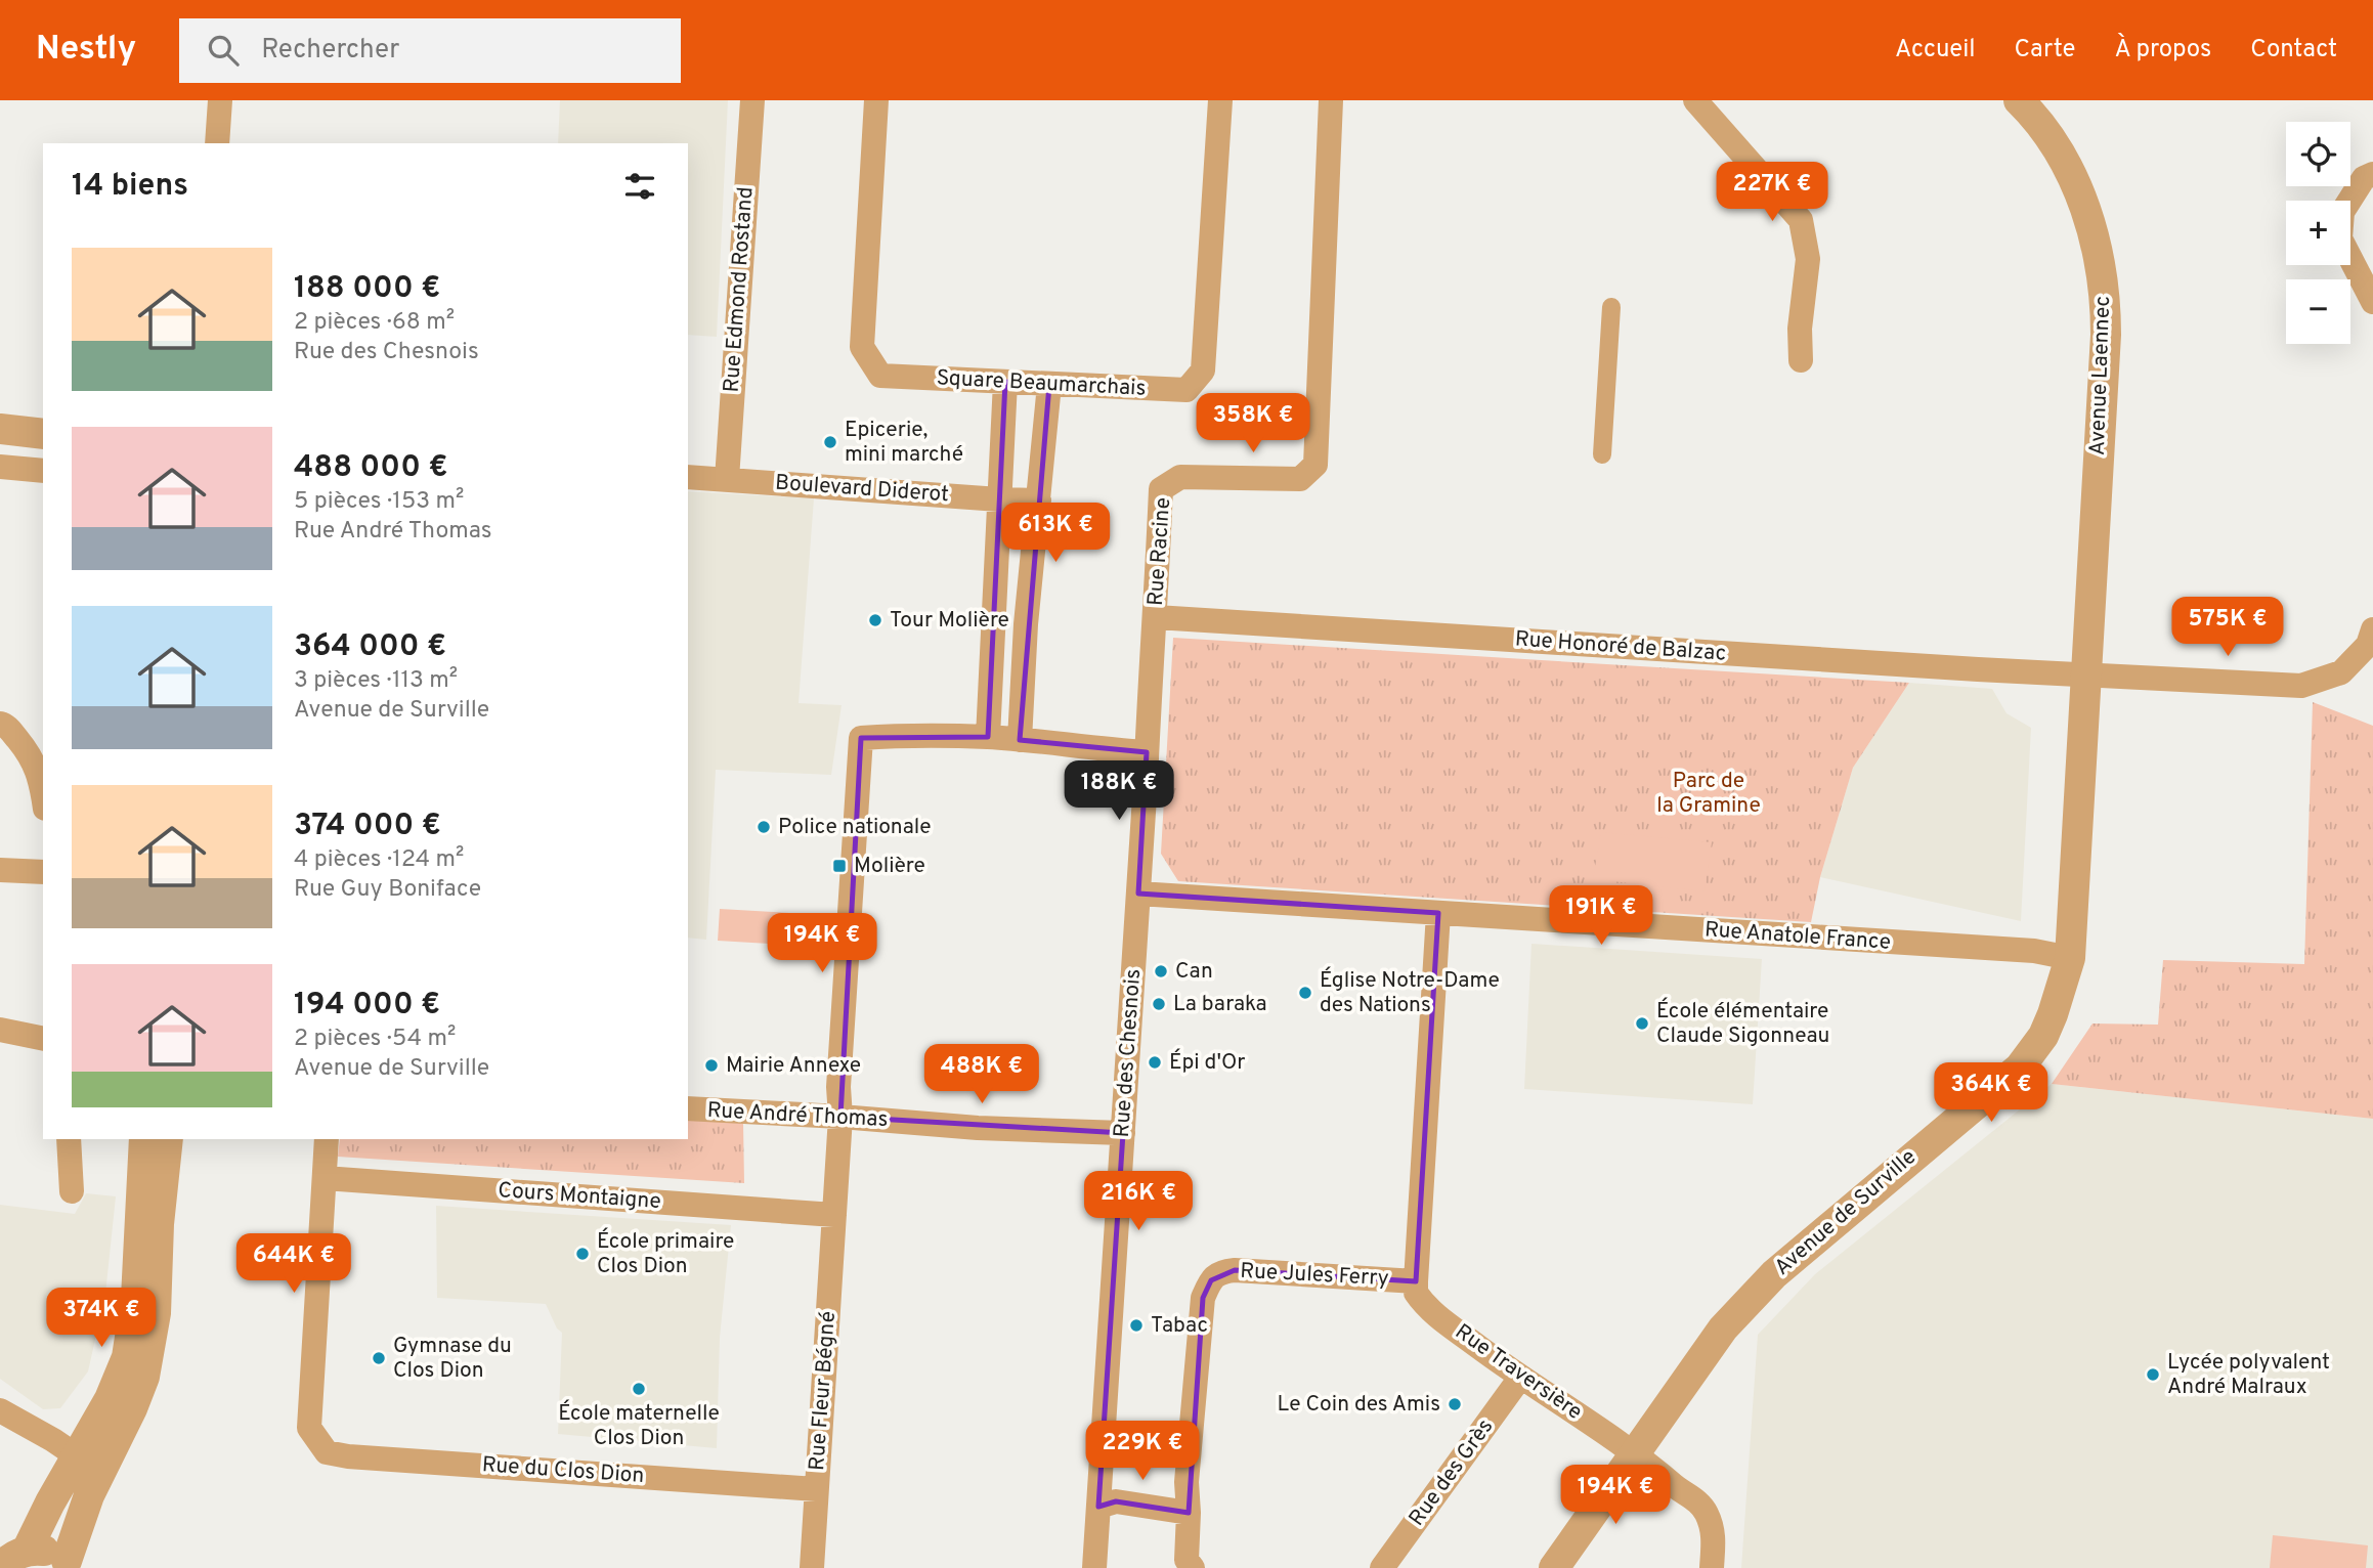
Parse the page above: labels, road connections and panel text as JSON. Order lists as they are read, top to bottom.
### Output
{
  "streets": {
    "street": [
      "Rue Edmond Rostand",
      "Avenue Laennec",
      "Square Beaumarchais",
      "Boulevard Diderot",
      "Rue Racine",
      "Rue Honoré de Balzac",
      "Rue Anatole France",
      "Rue des Chesnois",
      "Rue André Thomas",
      "Cours Montaigne",
      "Avenue de Surville",
      "Rue Jules Ferry",
      "Rue Traversière",
      "Rue Fleur Bégné",
      "Rue du Clos Dion",
      "Rue des Grès"
    ]
  },
  "crossings": [
    ["Rue Edmond Rostand", "Boulevard Diderot"],
    ["Avenue Laennec", "Rue Honoré de Balzac"],
    ["Avenue Laennec", "Avenue de Surville"],
    ["Rue Racine", "Rue Honoré de Balzac"],
    ["Rue Racine", "Rue des Chesnois"],
    ["Rue Honoré de Balzac", "Avenue de Surville"],
    ["Rue Anatole France", "Rue des Chesnois"],
    ["Rue Anatole France", "Avenue de Surville"],
    ["Rue Anatole France", "Rue Jules Ferry"],
    ["Rue des Chesnois", "Rue André Thomas"],
    ["Rue André Thomas", "Rue Fleur Bégné"],
    ["Cours Montaigne", "Rue Fleur Bégné"],
    ["Cours Montaigne", "Rue du Clos Dion"],
    ["Avenue de Surville", "Rue Traversière"],
    ["Rue Jules Ferry", "Rue Traversière"],
    ["Rue Traversière", "Rue des Grès"],
    ["Rue Fleur Bégné", "Rue du Clos Dion"]
  ],
  "parks": ["Parc de la Gramine"],
  "places": {
    "other": [
      "Epicerie, mini marché",
      "Tour Molière",
      "Police nationale",
      "Can",
      "Église Notre-Dame des Nations",
      "La baraka",
      "École élémentaire Claude Sigonneau",
      "Épi d'Or",
      "Mairie Annexe",
      "École primaire Clos Dion",
      "Tabac",
      "Gymnase du Clos Dion",
      "Lycée polyvalent André Malraux",
      "École maternelle Clos Dion",
      "Le Coin des Amis"
    ],
    "transit": ["Molière"]
  },
  "page": {
    "header": "Nestly",
    "search": "Rechercher",
    "nav": [
      "Accueil",
      "Carte",
      "À propos",
      "Contact"
    ],
    "map_buttons": ["+", "−"],
    "heading": "14 biens",
    "price": [
      "227K €",
      "358K €",
      "613K €",
      "575K €",
      "188K €",
      "191K €",
      "194K €",
      "488K €",
      "364K €",
      "216K €",
      "644K €",
      "374K €",
      "229K €",
      "194K €"
    ],
    "list": [
      {
        "name": "188 000 €",
        "note": "2 pièces · 68 m² · Rue des Chesnois"
      },
      {
        "name": "488 000 €",
        "note": "5 pièces · 153 m² · Rue André Thomas"
      },
      {
        "name": "364 000 €",
        "note": "3 pièces · 113 m² · Avenue de Surville"
      },
      {
        "name": "374 000 €",
        "note": "4 pièces · 124 m² · Rue Guy Boniface"
      },
      {
        "name": "194 000 €",
        "note": "2 pièces · 54 m² · Avenue de Surville"
      }
    ]
  }
}
